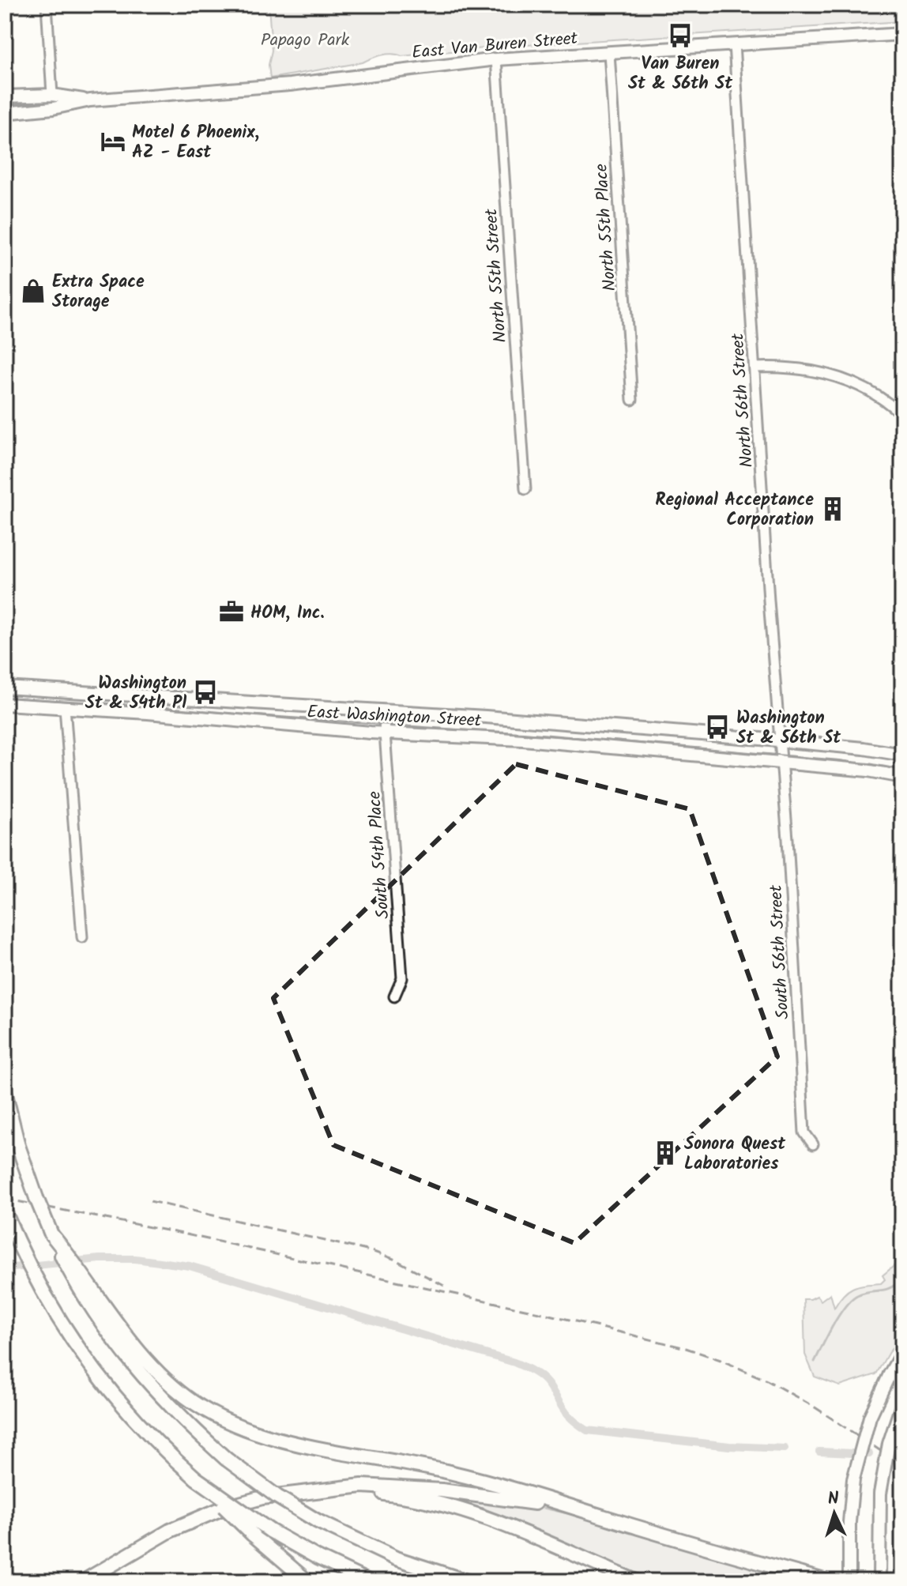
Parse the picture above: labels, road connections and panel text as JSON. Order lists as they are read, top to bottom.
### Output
{
  "streets": {
    "main road": ["East Van Buren Street", "East Washington Street"],
    "street": [
      "North 55th Place",
      "North 55th Street",
      "North 56th Street",
      "South 54th Place",
      "South 56th Street"
    ]
  },
  "crossings": [
    ["East Van Buren Street", "North 55th Place"],
    ["East Van Buren Street", "North 55th Street"],
    ["East Van Buren Street", "North 56th Street"],
    ["North 56th Street", "East Washington Street"],
    ["North 56th Street", "South 56th Street"],
    ["East Washington Street", "South 54th Place"],
    ["East Washington Street", "South 56th Street"]
  ],
  "parks": ["Papago Park"],
  "places": {
    "bus stop": ["Van Buren St & 56th St", "Washington St & 54th Pl", "Washington St & 56th St"],
    "hotel": ["Motel 6 Phoenix, AZ - East"],
    "shop": ["Extra Space Storage"],
    "building": ["Regional Acceptance Corporation", "Sonora Quest Laboratories"],
    "office": ["HOM, Inc."]
  },
  "north": "top"
}
